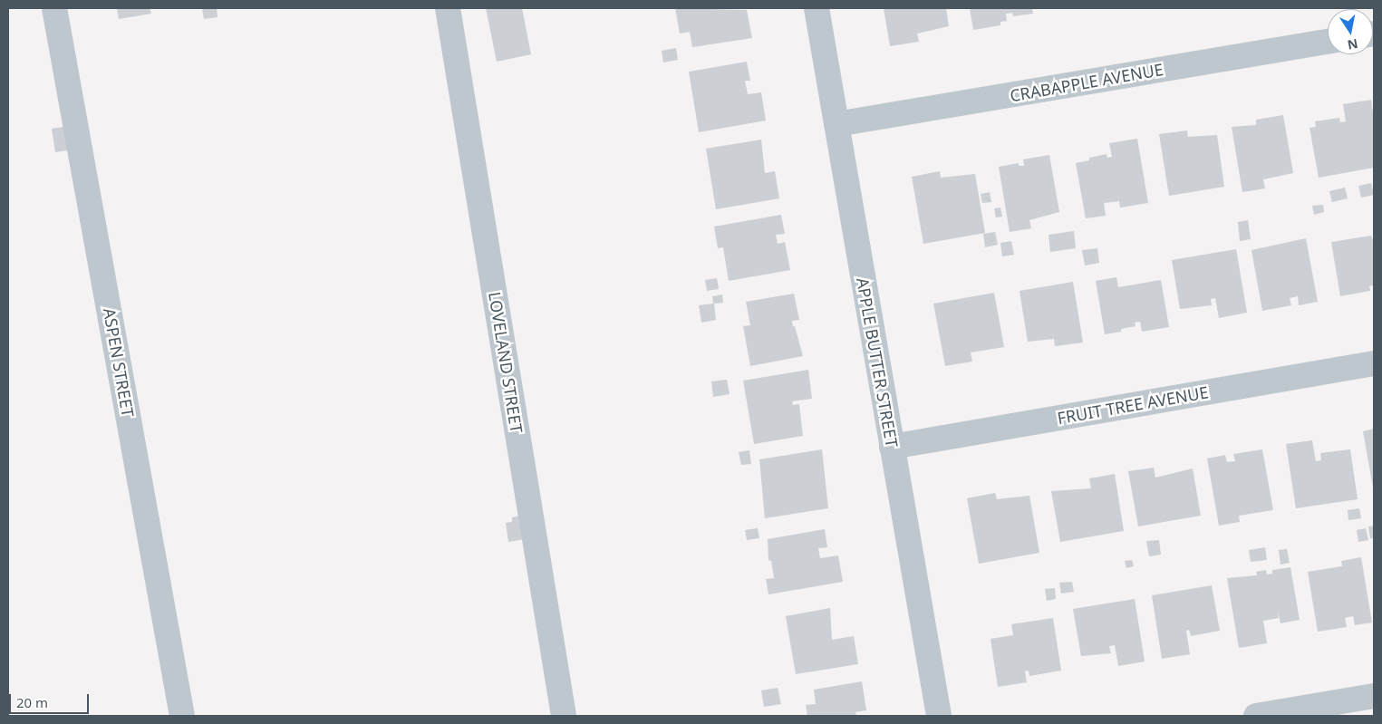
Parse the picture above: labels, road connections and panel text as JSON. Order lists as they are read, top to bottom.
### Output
{
  "streets": {
    "street": [
      "CRABAPPLE AVENUE",
      "ASPEN STREET",
      "LOVELAND STREET",
      "APPLE BUTTER STREET",
      "FRUIT TREE AVENUE"
    ]
  },
  "crossings": [
    ["CRABAPPLE AVENUE", "APPLE BUTTER STREET"],
    ["APPLE BUTTER STREET", "FRUIT TREE AVENUE"]
  ],
  "scale_bar": "20 m",
  "north": "bottom"
}
